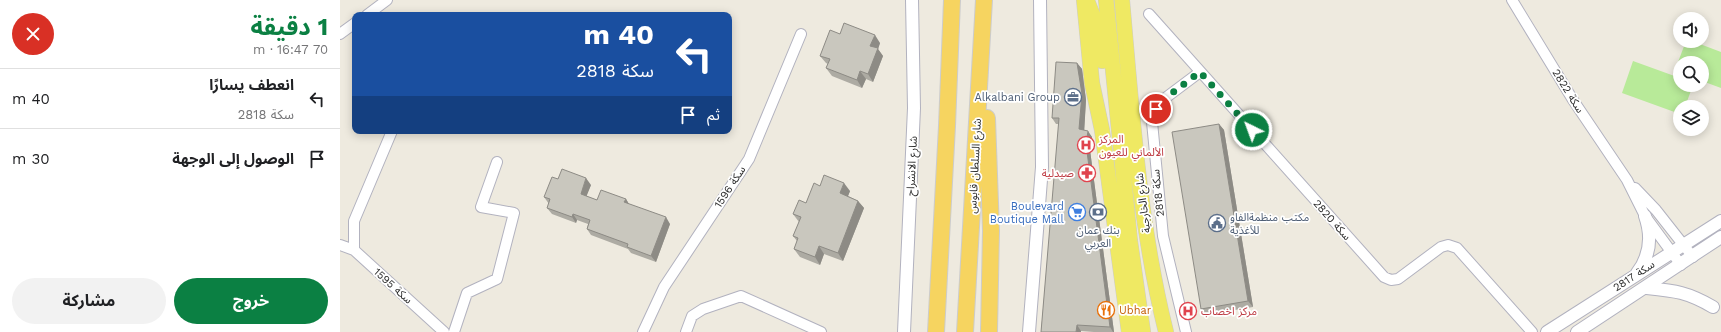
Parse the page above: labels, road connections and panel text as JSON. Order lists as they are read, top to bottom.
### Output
{
  "streets": {
    "highway": ["شارع السلطان قابوس"],
    "main road": ["شارع الخارجية"],
    "street": [
      "سكة 2822",
      "شارع الانشراح",
      "سكة 1596",
      "سكة 2818",
      "سكة 2820",
      "سكة 2817",
      "سكة 1595"
    ]
  },
  "crossings": [
    ["سكة 2822", "سكة 2817"],
    ["سكة 2818", "سكة 2820"]
  ],
  "places": {
    "office": ["Alkalbani Group"],
    "hospital": ["المركز الألماني للعيون", "مركز اخصاب"],
    "pharmacy": ["صيدلية"],
    "supermarket": ["Boulevard Boutique Mall"],
    "bank": ["بنك عمان العربي"],
    "public building": ["مكتب منظمةالفاو للأغذية"],
    "restaurant": ["Ubhar"]
  },
  "page": {
    "heading": ["1 دقيقة", "70 m · 16:47"],
    "turn": ["40 m", "سكة 2818"],
    "list": [
      {
        "name": "انعطف يسارًا",
        "note": "سكة 2818",
        "value": "40 m"
      },
      {
        "name": "الوصول إلى الوجهة",
        "value": "30 m"
      }
    ],
    "then": "ثم",
    "buttons": ["خروج", "مشاركة"]
  }
}
